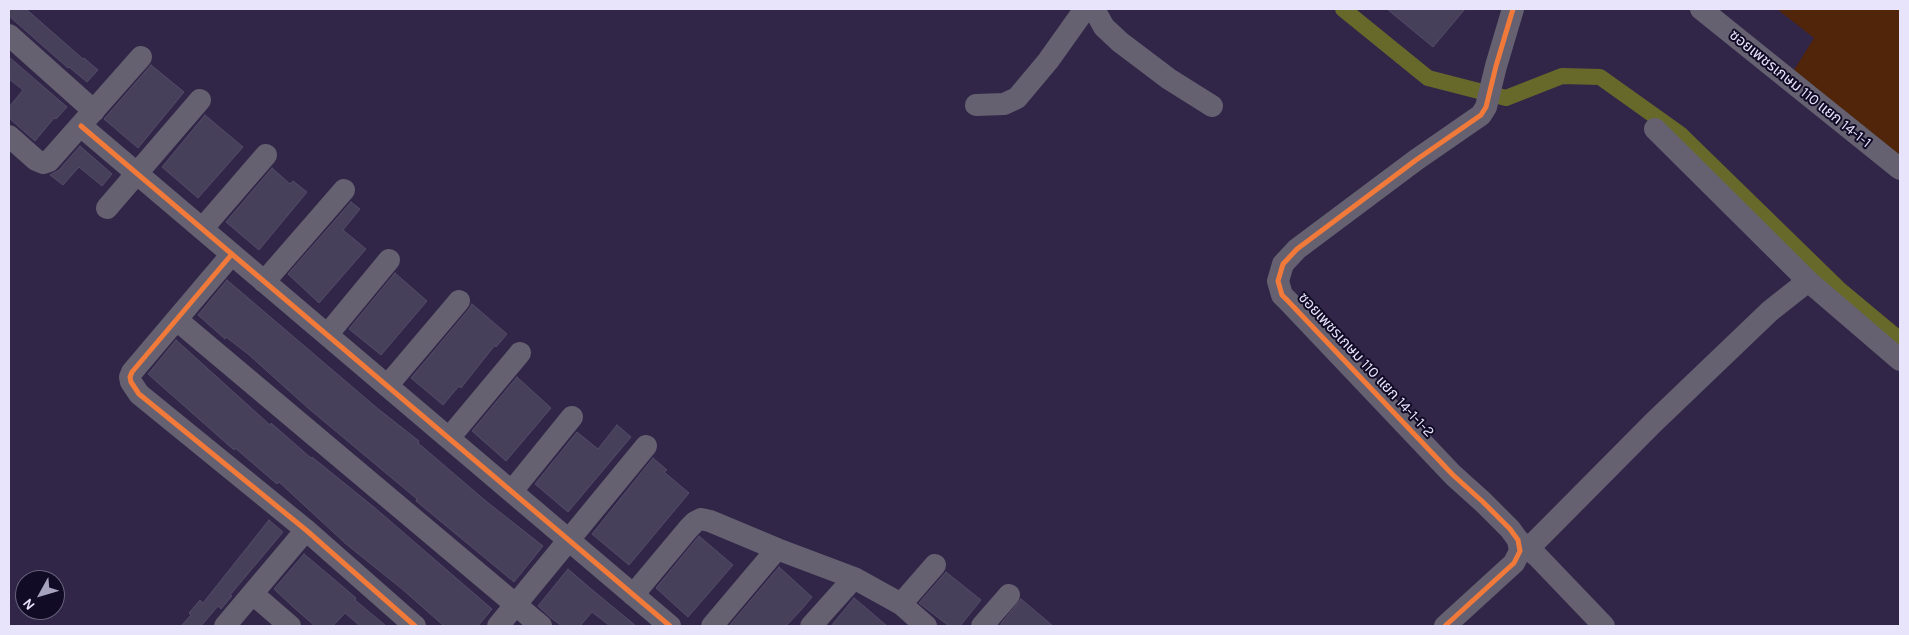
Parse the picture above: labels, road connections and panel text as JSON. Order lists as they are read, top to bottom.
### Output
{
  "streets": {
    "street": ["ซอยเพชรเกษม 110 แยก 14-1-1", "ซอยเพชรเกษม 110 แยก 14-1-1-2"]
  },
  "north": "bottom left"
}
